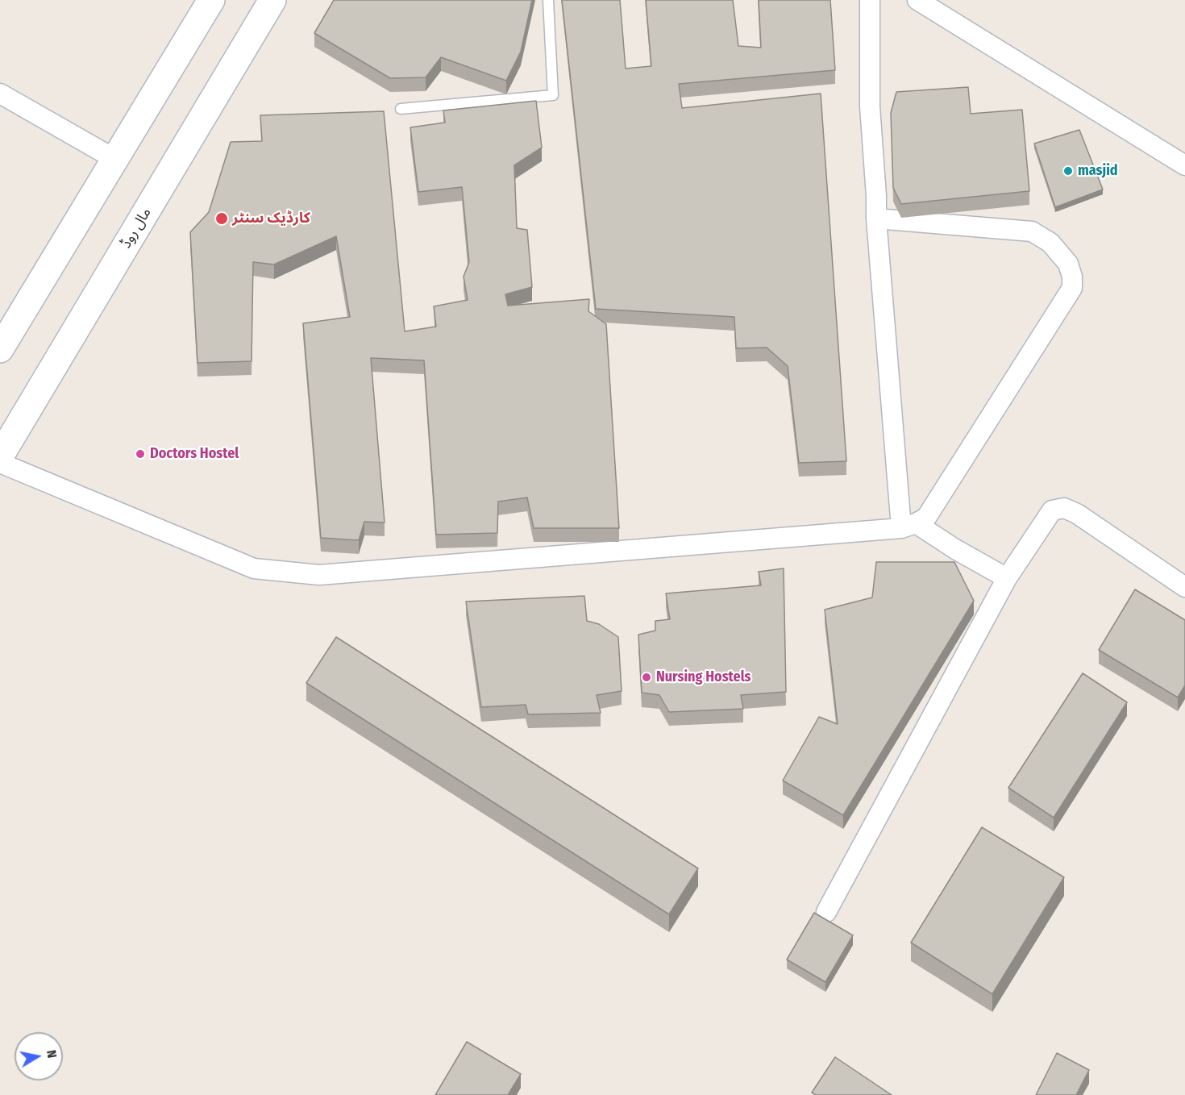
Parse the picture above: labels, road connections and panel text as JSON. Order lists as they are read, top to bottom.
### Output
{
  "streets": {
    "main road": ["مال روڈ"]
  },
  "places": [
    "masjid",
    "کارڈیک سنٹر",
    "Doctors Hostel",
    "Nursing Hostels"
  ],
  "north": "right"
}
